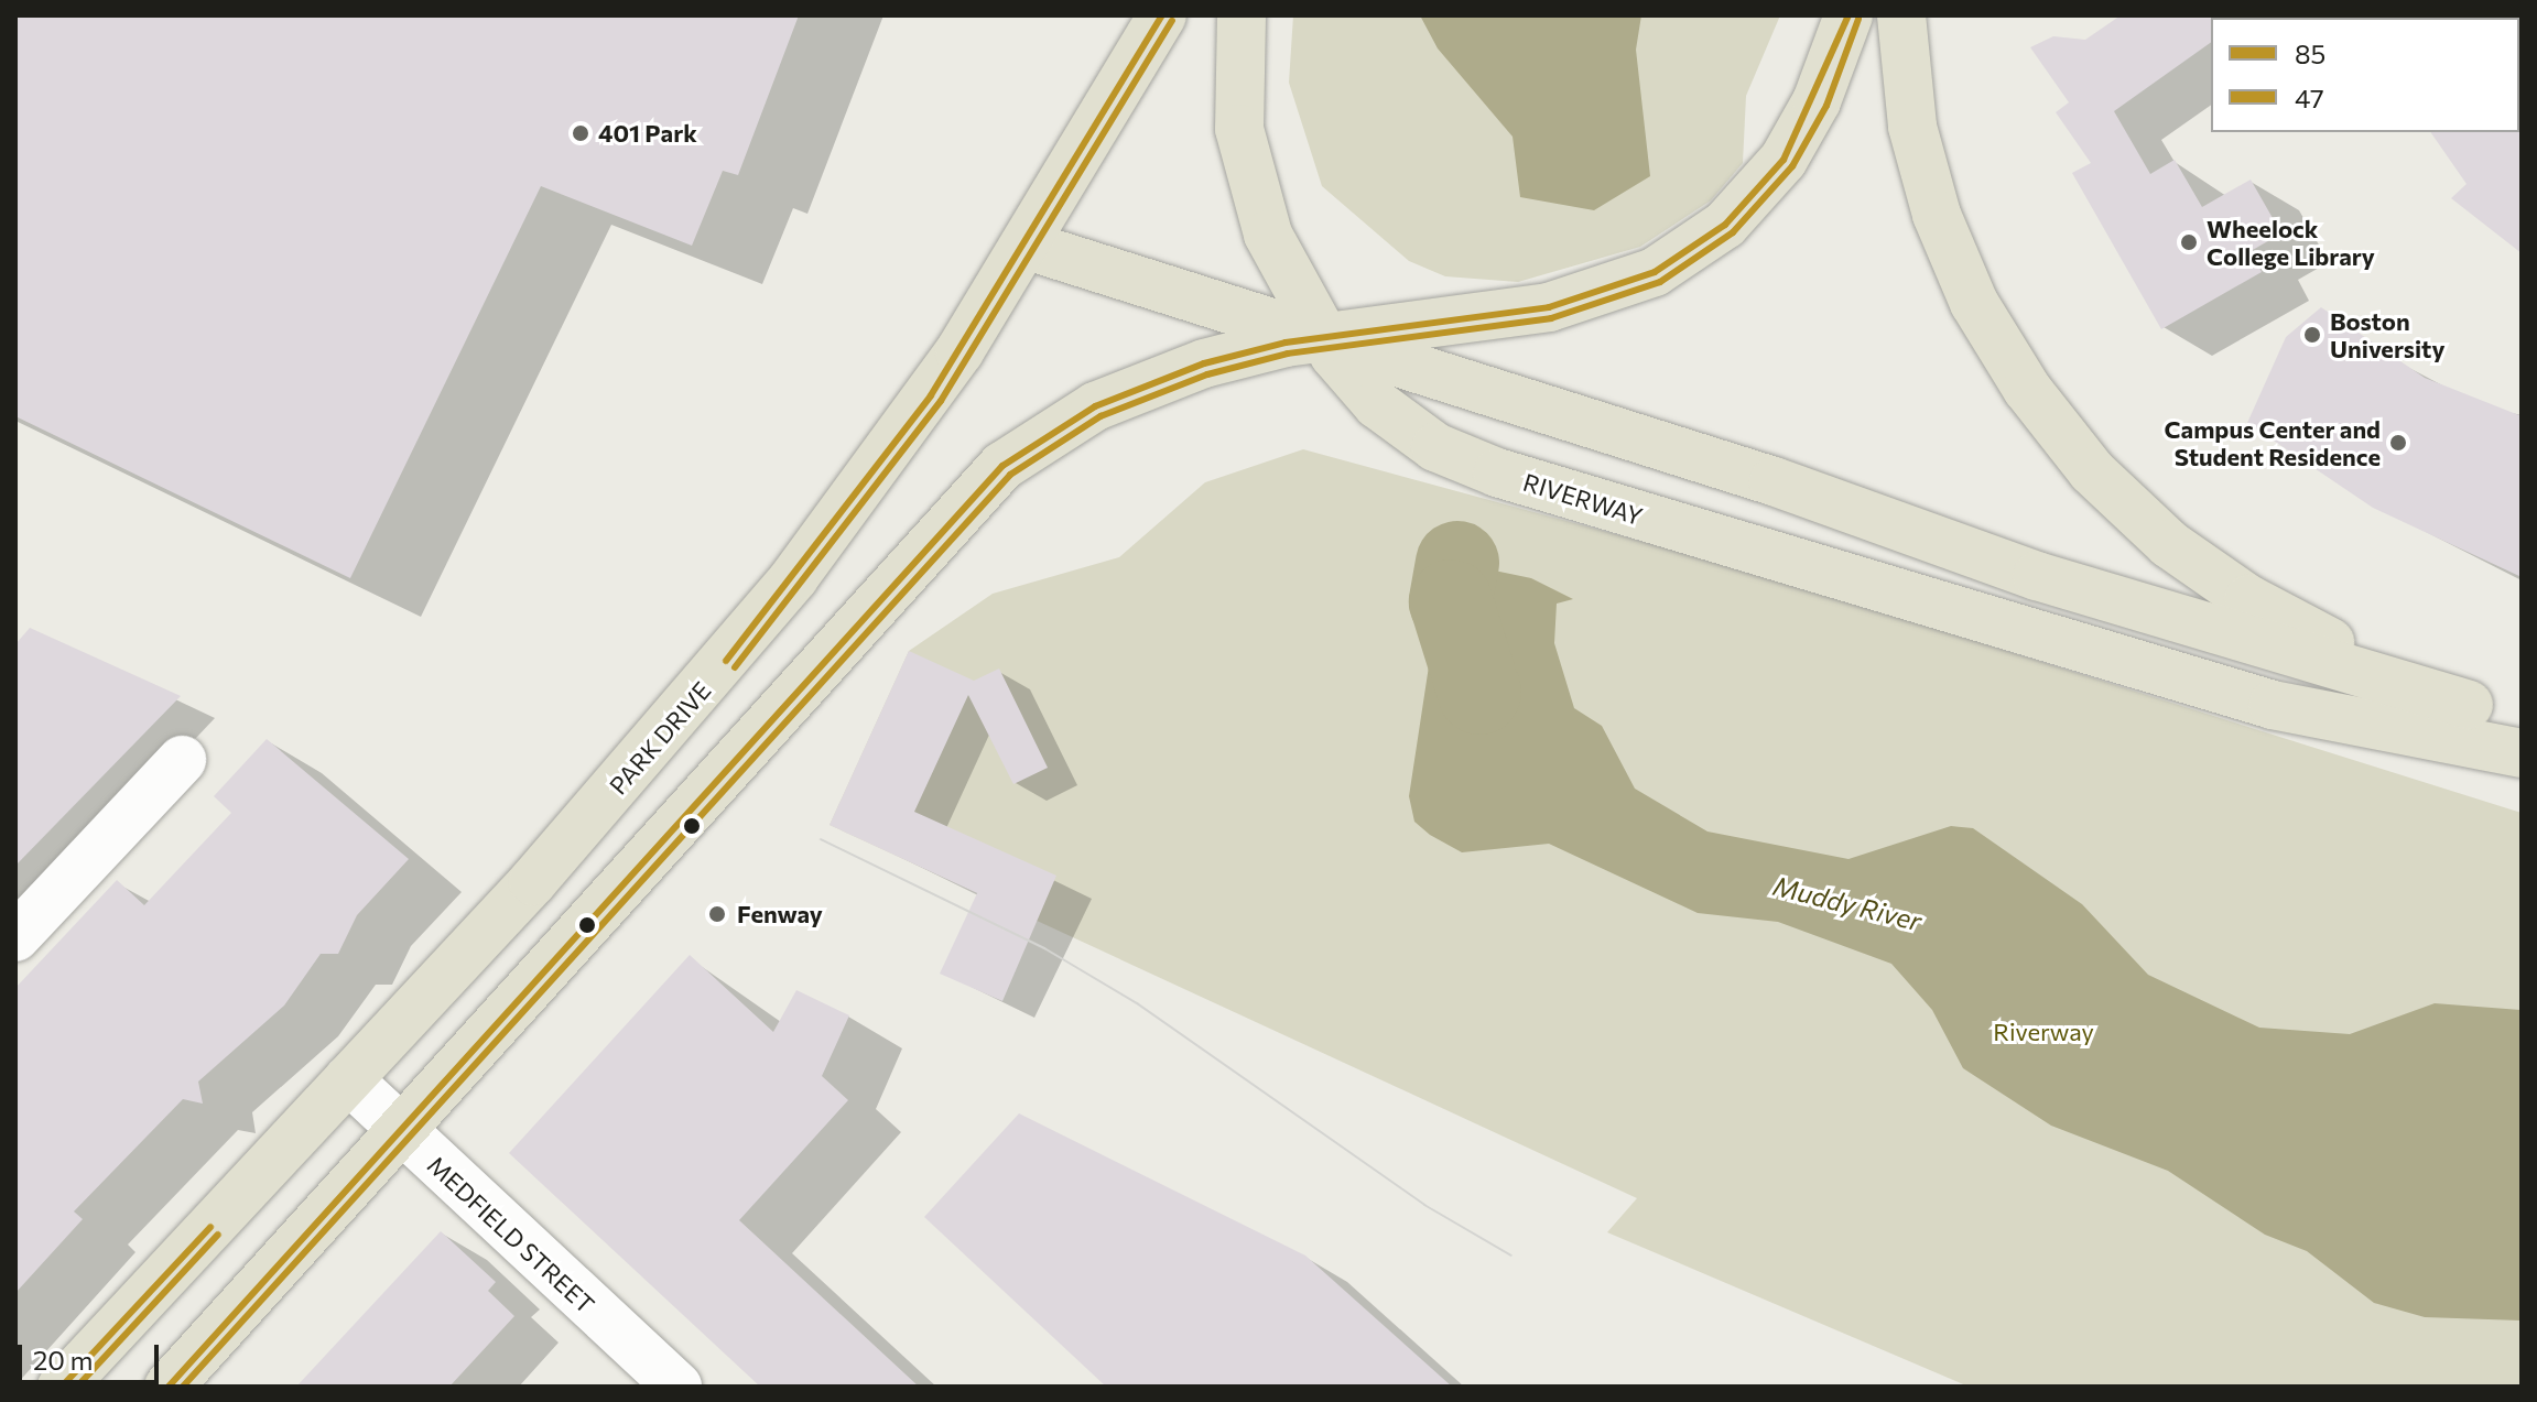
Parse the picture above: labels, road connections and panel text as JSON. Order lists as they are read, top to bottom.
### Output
{
  "streets": {
    "highway": ["RIVERWAY", "PARK DRIVE"],
    "street": ["MEDFIELD STREET"]
  },
  "crossings": [
    ["PARK DRIVE", "MEDFIELD STREET"]
  ],
  "water": ["Muddy River"],
  "parks": ["Riverway"],
  "places": [
    "401 Park",
    "Wheelock College Library",
    "Boston University",
    "Campus Center and Student Residence",
    "Fenway"
  ],
  "lines": ["transit line 85", "transit line 47"],
  "legend": ["85", "47"],
  "scale_bar": "20 m"
}
